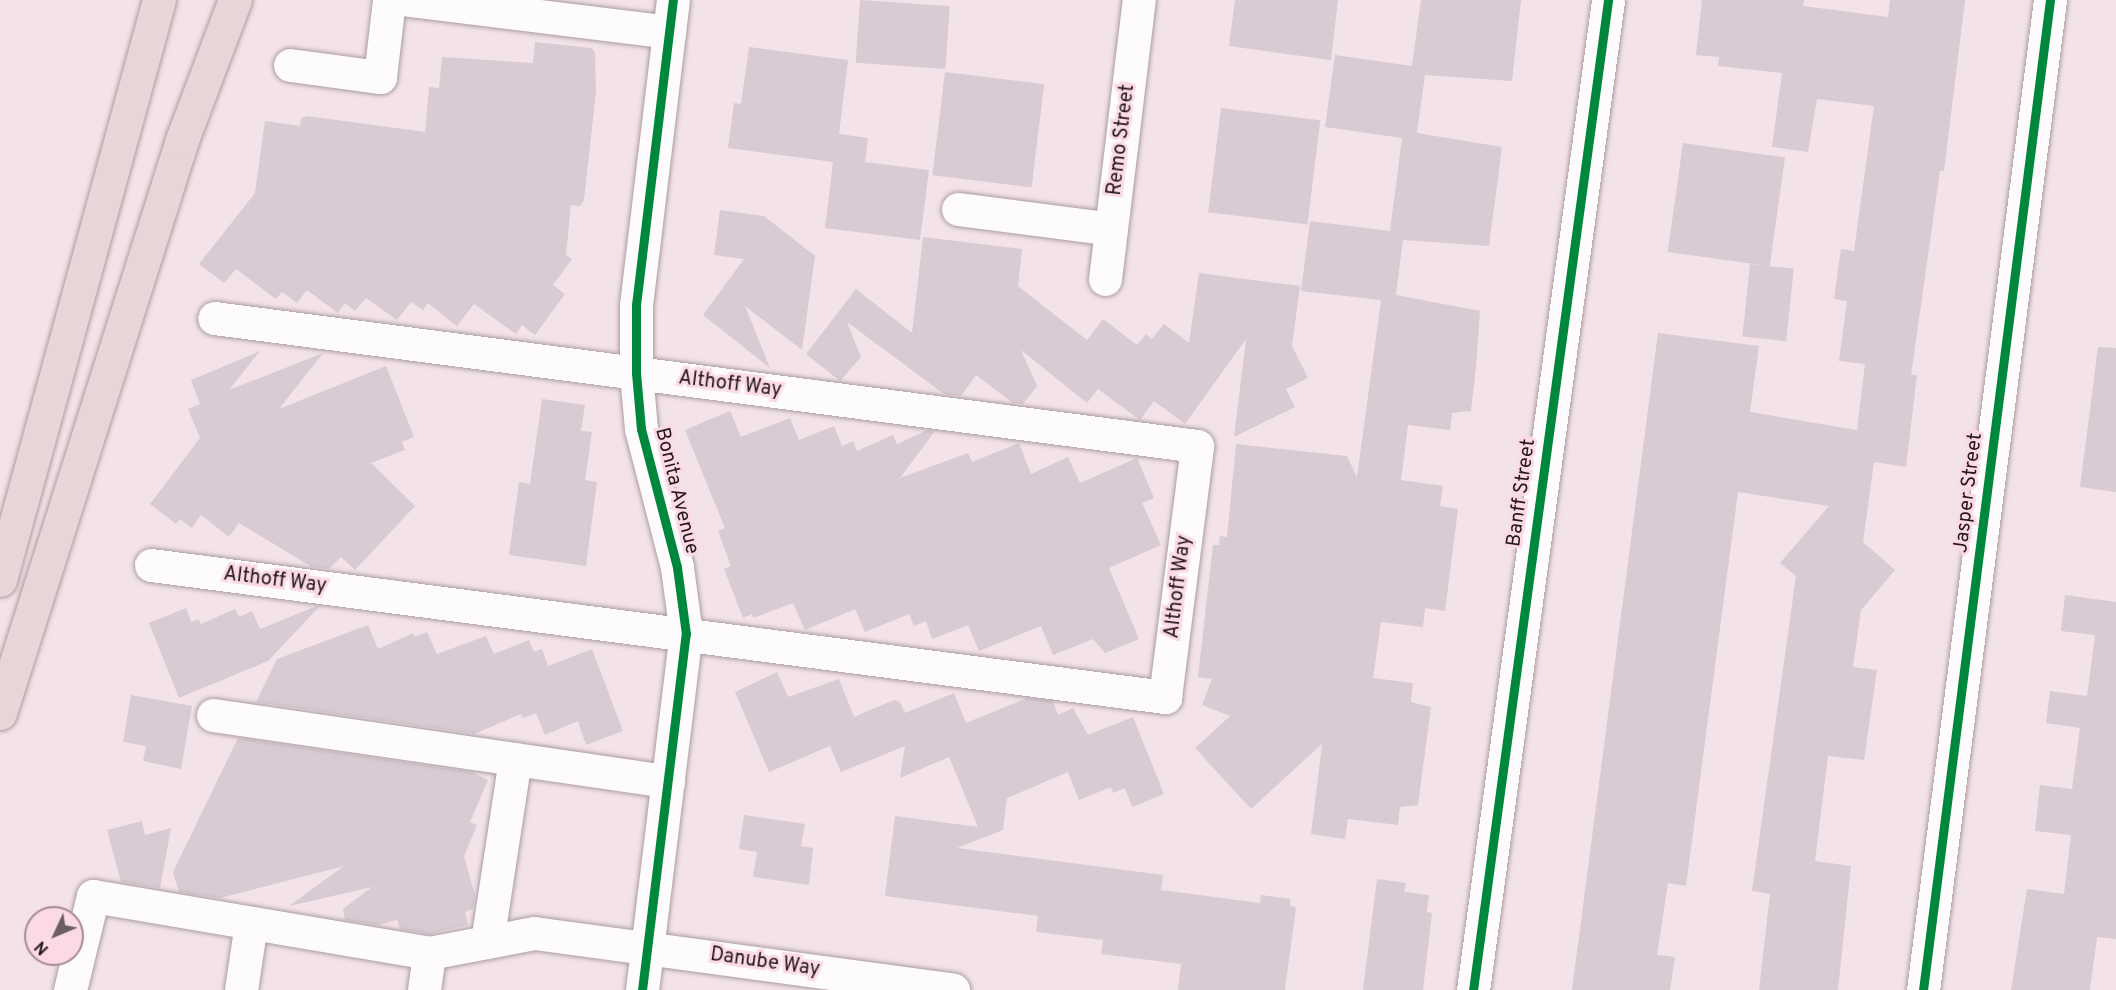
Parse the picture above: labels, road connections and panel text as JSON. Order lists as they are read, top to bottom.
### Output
{
  "streets": {
    "street": [
      "Remo Street",
      "Althoff Way",
      "Bonita Avenue",
      "Banff Street",
      "Jasper Street",
      "Danube Way"
    ]
  },
  "crossings": [
    ["Althoff Way", "Bonita Avenue"],
    ["Bonita Avenue", "Danube Way"]
  ],
  "north": "bottom left"
}
